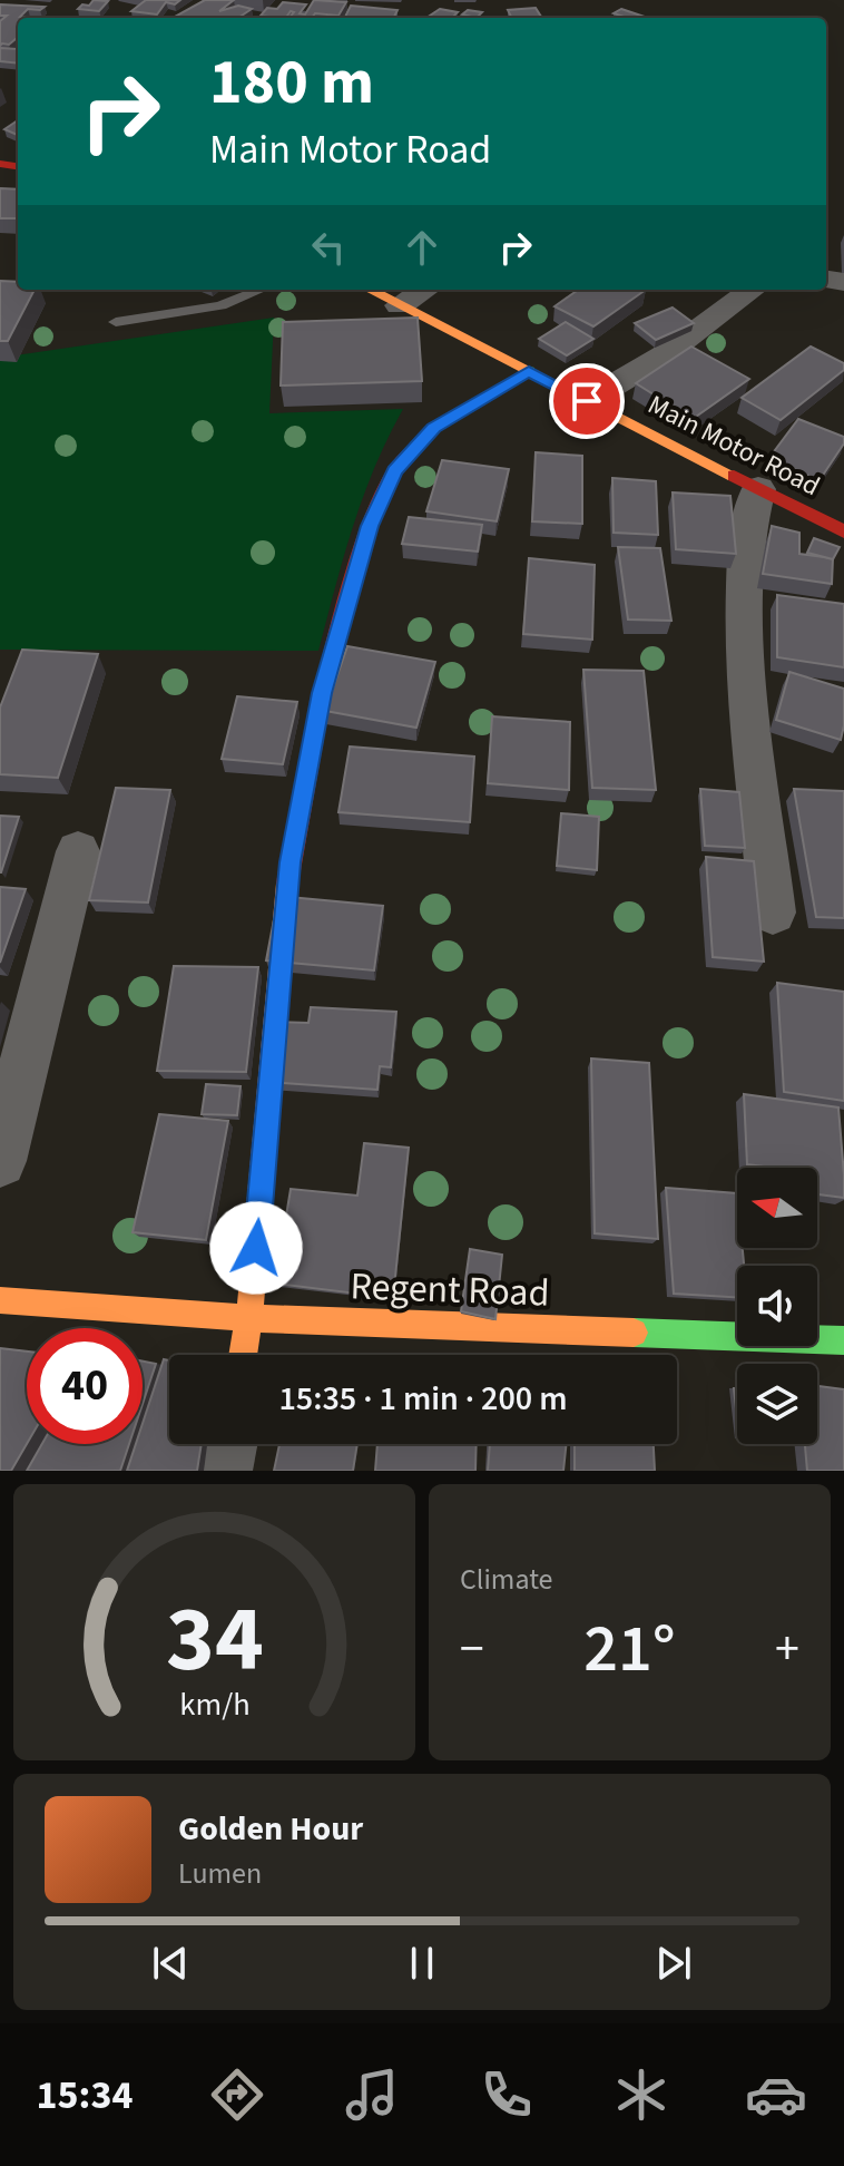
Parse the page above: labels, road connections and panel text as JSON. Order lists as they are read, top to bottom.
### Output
{
  "streets": {
    "street": ["Main Motor Road", "Regent Road"]
  },
  "north": "left",
  "page": {
    "turn": ["180 m", "Main Motor Road"],
    "limit": "40",
    "trip": "15:35 · 1 min · 200 m",
    "tile": "Climate",
    "heat": ["−", "21°", "+"],
    "song": ["Golden Hour", "Lumen"],
    "tabs": "15:34",
    "gauge": ["34", "km/h"]
  }
}
